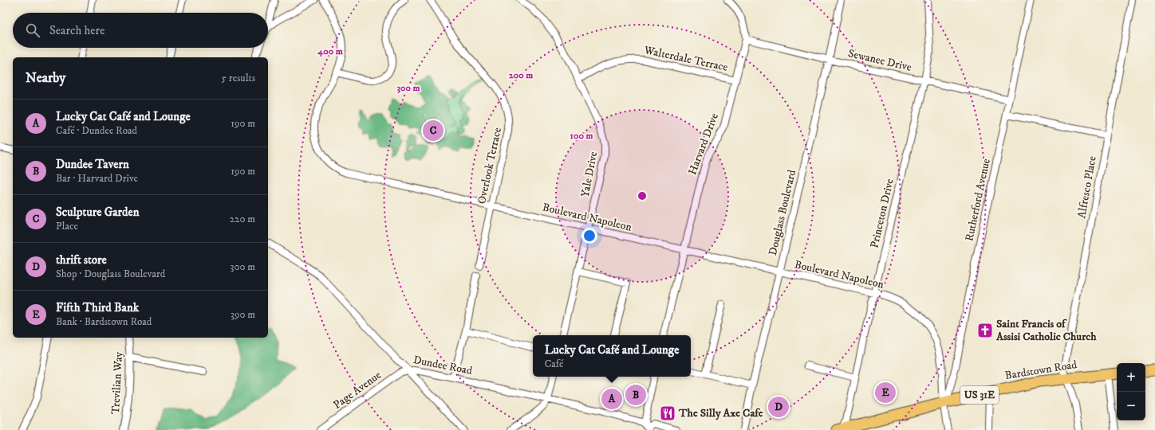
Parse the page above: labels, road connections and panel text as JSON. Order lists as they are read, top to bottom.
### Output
{
  "streets": {
    "main road": ["Bardstown Road", "US 31E"],
    "street": [
      "Walterdale Terrace",
      "Sewanee Drive",
      "Harvard Drive",
      "Overlook Terrace",
      "Yale Drive",
      "Alfresco Place",
      "Rutherford Avenue",
      "Douglass Boulevard",
      "Princeton Drive",
      "Boulevard Napoleon",
      "Dundee Road",
      "Trevilian Way",
      "Page Avenue"
    ]
  },
  "crossings": [
    ["Walterdale Terrace", "Harvard Drive"],
    ["Walterdale Terrace", "Yale Drive"],
    ["Sewanee Drive", "Harvard Drive"],
    ["Sewanee Drive", "Rutherford Avenue"],
    ["Sewanee Drive", "Douglass Boulevard"],
    ["Sewanee Drive", "Princeton Drive"],
    ["Harvard Drive", "Boulevard Napoleon"],
    ["Overlook Terrace", "Boulevard Napoleon"],
    ["Yale Drive", "Boulevard Napoleon"],
    ["Alfresco Place", "Bardstown Road"],
    ["Rutherford Avenue", "Boulevard Napoleon"],
    ["Rutherford Avenue", "Bardstown Road"],
    ["Douglass Boulevard", "Boulevard Napoleon"],
    ["Princeton Drive", "Boulevard Napoleon"],
    ["Princeton Drive", "Bardstown Road"],
    ["Boulevard Napoleon", "Bardstown Road"],
    ["Dundee Road", "Page Avenue"]
  ],
  "places": {
    "church": ["Saint Francis of Assisi Catholic Church"],
    "restaurant": ["The Silly Axe Cafe"]
  },
  "page": {
    "search": "Search here",
    "heading": ["Nearby", "5 results"],
    "list": [
      {
        "mark": "A",
        "name": "Lucky Cat Café and Lounge",
        "note": "Café · Dundee Road",
        "value": "190 m"
      },
      {
        "mark": "B",
        "name": "Dundee Tavern",
        "note": "Bar · Harvard Drive",
        "value": "190 m"
      },
      {
        "mark": "C",
        "name": "Sculpture Garden",
        "note": "Place",
        "value": "220 m"
      },
      {
        "mark": "D",
        "name": "thrift store",
        "note": "Shop · Douglass Boulevard",
        "value": "300 m"
      },
      {
        "mark": "E",
        "name": "Fifth Third Bank",
        "note": "Bank · Bardstown Road",
        "value": "390 m"
      }
    ],
    "pins": [
      "C",
      "E",
      "B",
      "A",
      "D"
    ],
    "popup": ["Lucky Cat Café and Lounge", "Café"],
    "map_buttons": ["+", "−"]
  },
  "rings": [
    "400 m",
    "200 m",
    "300 m",
    "100 m"
  ]
}
